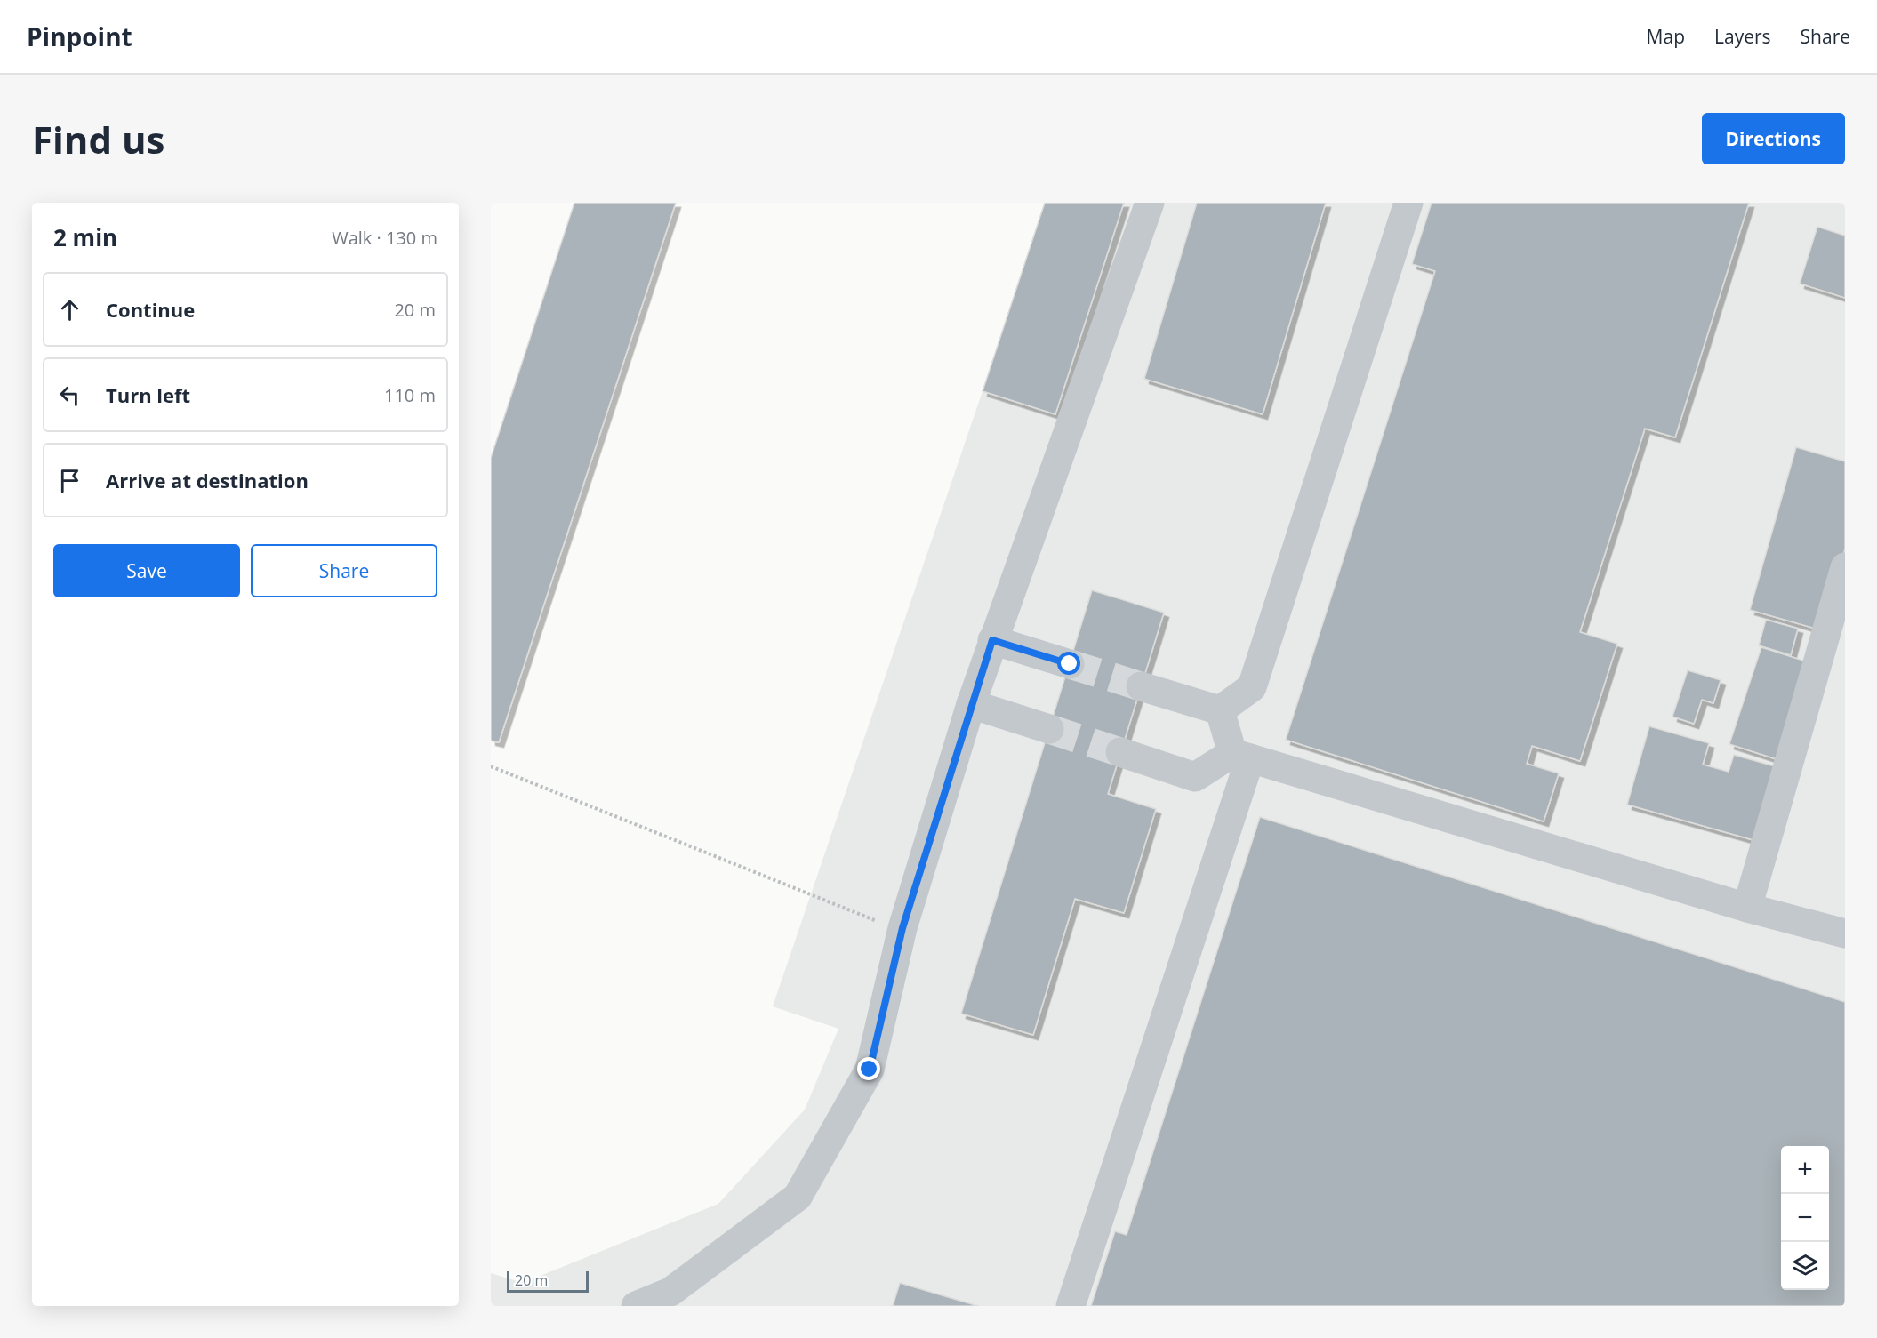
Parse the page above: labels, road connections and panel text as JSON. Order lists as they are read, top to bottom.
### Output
{
  "scale_bar": "20 m",
  "page": {
    "header": "Pinpoint",
    "nav": ["Map", "Layers", "Share"],
    "buttons": [
      "Directions",
      ["Save", "Share"]
    ],
    "title": "Find us",
    "heading": ["2 min", "Walk · 130 m"],
    "list": [
      ["Continue", "20 m"],
      ["Turn left", "110 m"],
      "Arrive at destination"
    ],
    "map_buttons": ["+", "−"],
    "scale": "20 m"
  }
}
